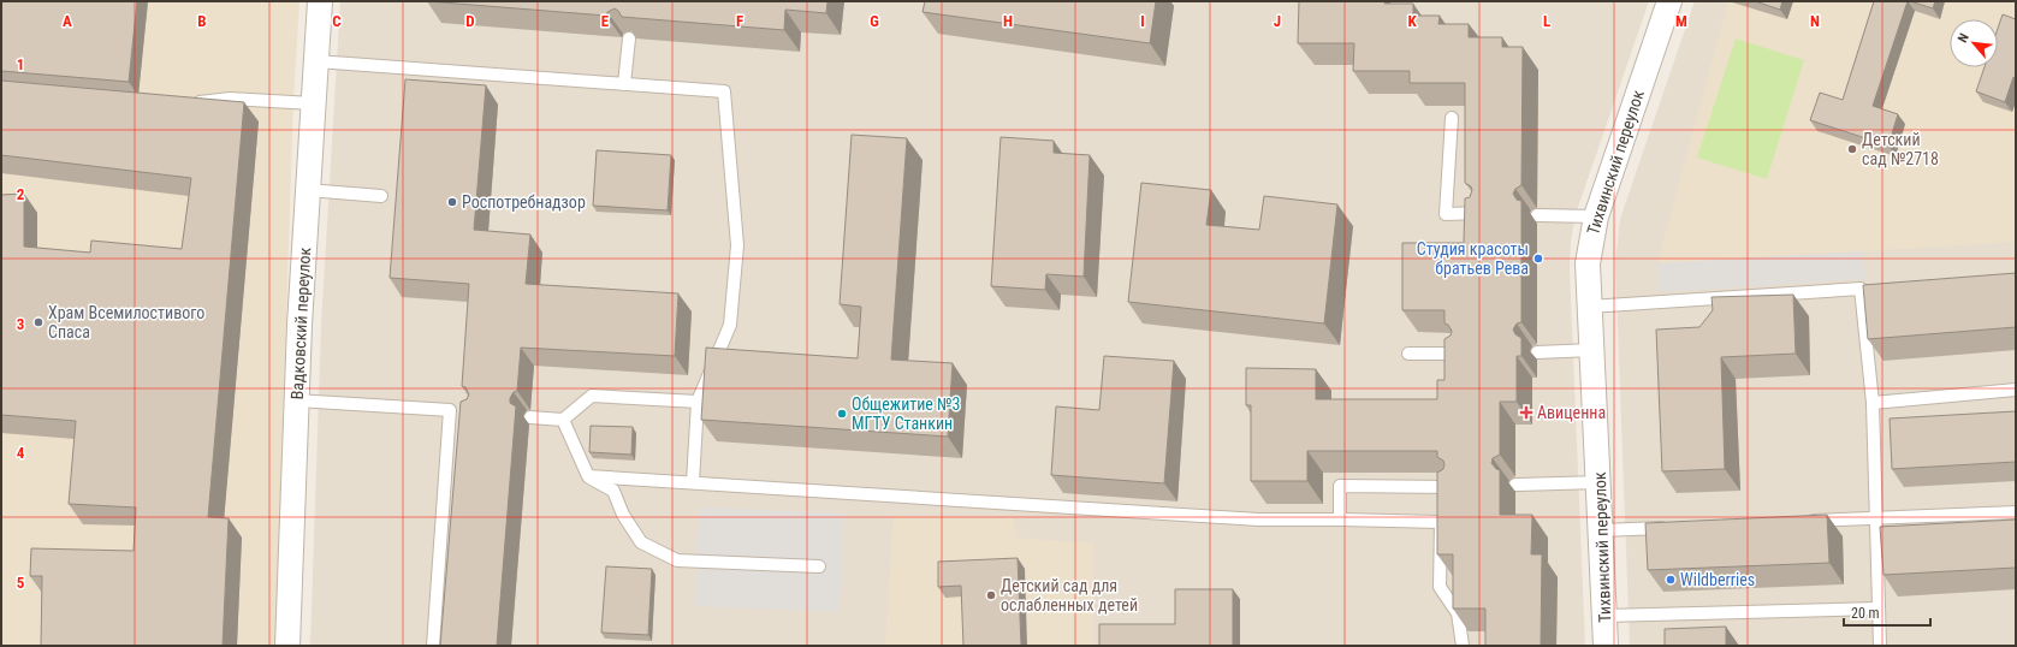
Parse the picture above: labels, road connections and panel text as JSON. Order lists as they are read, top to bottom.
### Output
{
  "streets": {
    "street": ["Тихвинский переулок", "Вадковский переулок"]
  },
  "places": {
    "other": [
      "Детский сад №2718",
      "Роспотребнадзор",
      "Студия красоты братьев Рева",
      "Храм Всемилостивого Спаса",
      "Общежитие №3 МГТУ Станкин",
      "Wildberries",
      "Детский сад для ослабленных детей"
    ],
    "health": ["Авиценна"]
  },
  "scale_bar": "20 m",
  "north": "top left",
  "grid": {
    "columns": [
      "A",
      "B",
      "C",
      "D",
      "E",
      "F",
      "G",
      "H",
      "I",
      "J",
      "K",
      "L",
      "M",
      "N"
    ],
    "rows": [
      "1",
      "2",
      "3",
      "4",
      "5"
    ]
  }
}
